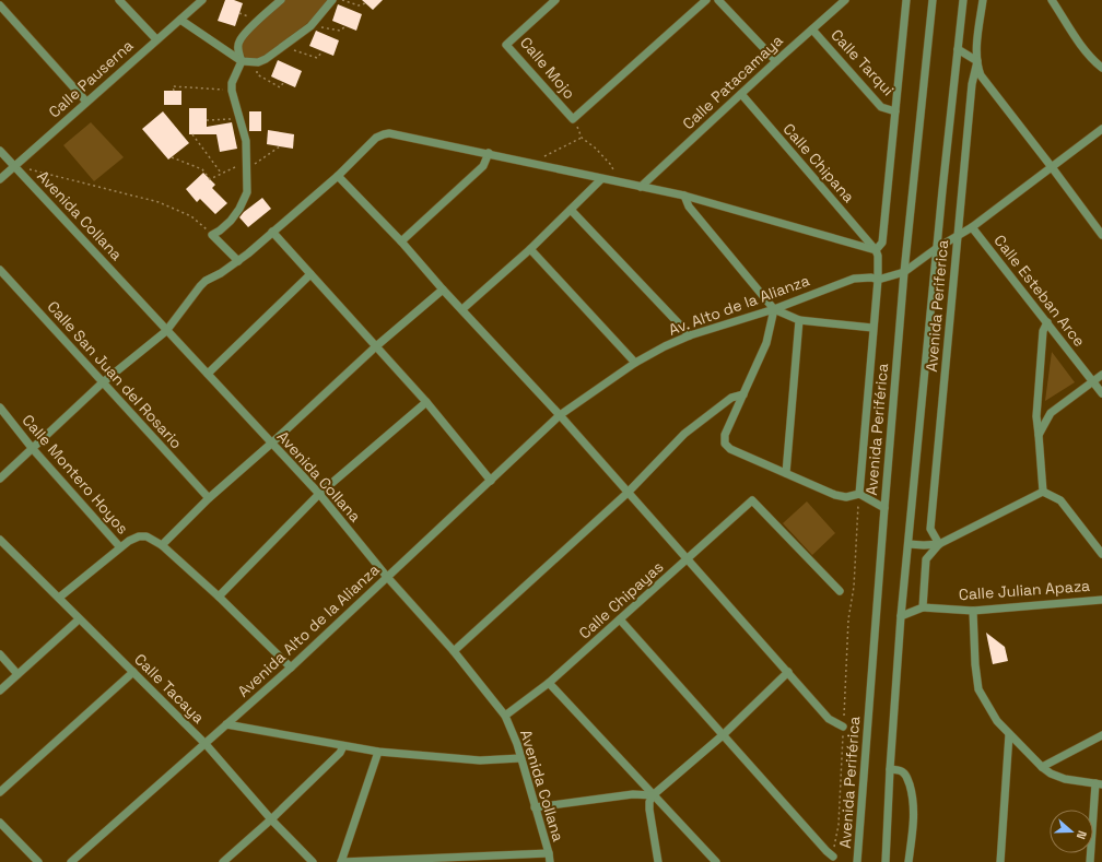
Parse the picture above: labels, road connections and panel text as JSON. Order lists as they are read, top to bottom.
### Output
{
  "streets": {
    "street": [
      "Calle Tarqui",
      "Calle Mojo",
      "Calle Pauserna",
      "Calle Patacamaya",
      "Calle Chipana",
      "Avenida Collana",
      "Calle Esteban Arce",
      "Av. Alto de la Alianza",
      "Avenida Periferica",
      "Calle San Juan del Rosario",
      "Avenida Periférica",
      "Calle Montero Hoyos",
      "Calle Julian Apaza",
      "Calle Chipayas",
      "Avenida Alto de la Alianza",
      "Calle Tacaya"
    ]
  },
  "crossings": [
    ["Calle Tarqui", "Calle Patacamaya"],
    ["Calle Pauserna", "Avenida Collana"],
    ["Calle Patacamaya", "Calle Chipana"],
    ["Avenida Collana", "Calle Chipayas"],
    ["Avenida Collana", "Avenida Alto de la Alianza"],
    ["Calle Esteban Arce", "Av. Alto de la Alianza"],
    ["Av. Alto de la Alianza", "Avenida Periferica"],
    ["Av. Alto de la Alianza", "Avenida Periférica"],
    ["Av. Alto de la Alianza", "Avenida Alto de la Alianza"],
    ["Calle Montero Hoyos", "Avenida Alto de la Alianza"],
    ["Avenida Alto de la Alianza", "Calle Tacaya"]
  ],
  "north": "right"
}
